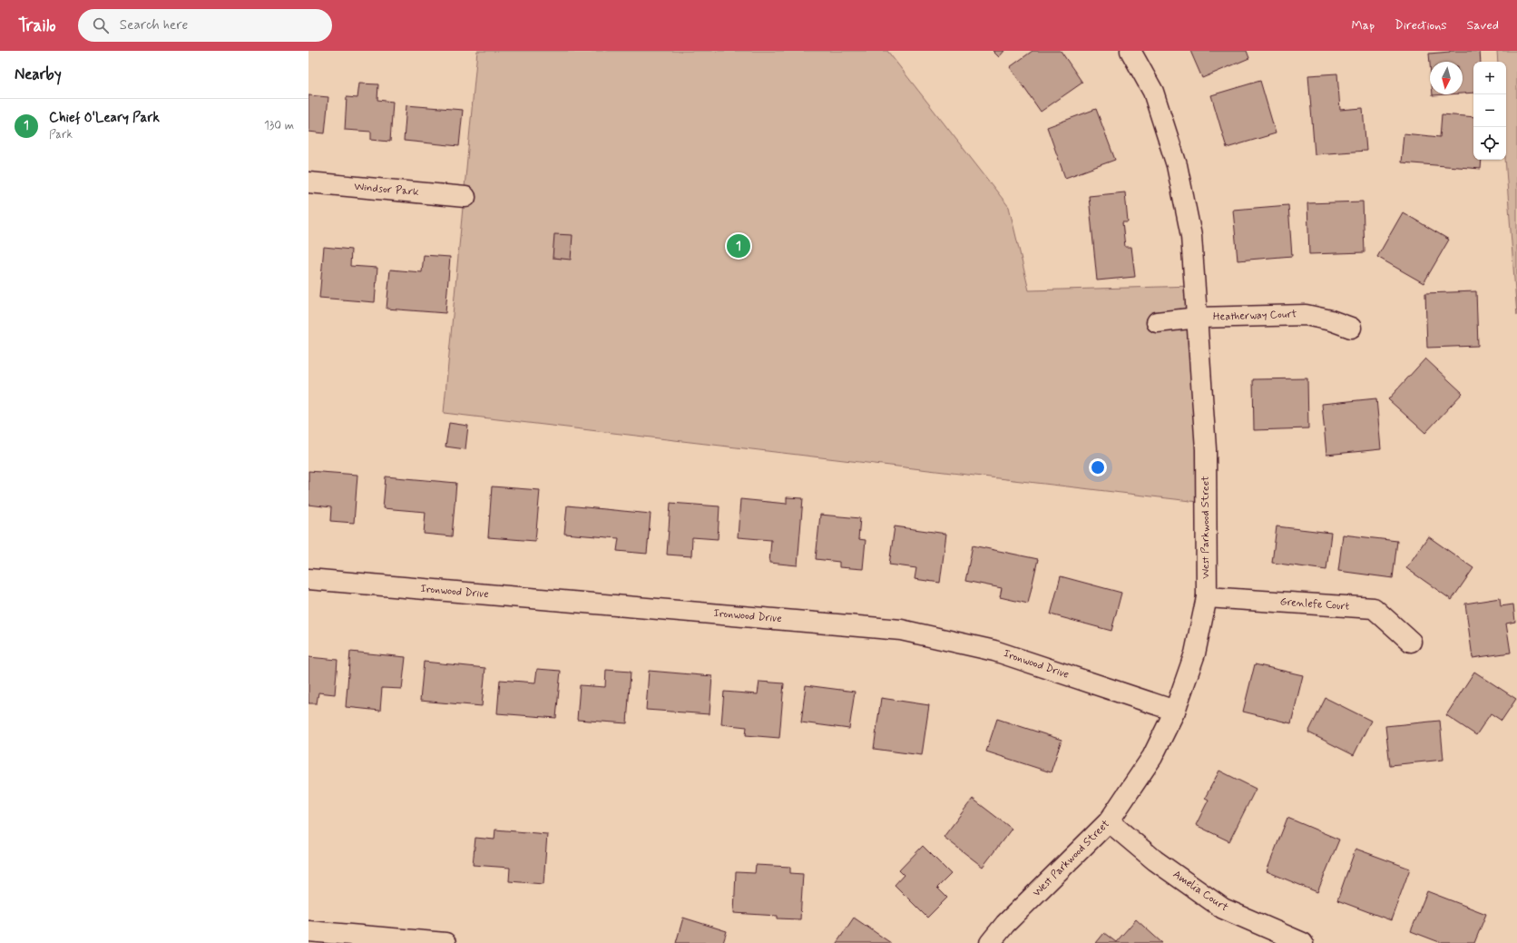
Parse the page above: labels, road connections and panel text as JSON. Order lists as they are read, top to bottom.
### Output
{
  "streets": {
    "street": [
      "Windsor Park",
      "Heatherway Court",
      "West Parkwood Street",
      "Ironwood Drive",
      "Grenlefe Court",
      "Amelia Court"
    ]
  },
  "crossings": [
    ["Heatherway Court", "West Parkwood Street"],
    ["West Parkwood Street", "Ironwood Drive"],
    ["West Parkwood Street", "Grenlefe Court"],
    ["West Parkwood Street", "Amelia Court"]
  ],
  "north": "bottom",
  "page": {
    "header": "Trailo",
    "search": "Search here",
    "nav": ["Map", "Directions", "Saved"],
    "heading": "Nearby",
    "map_buttons": ["+", "−"],
    "list": [
      {
        "mark": "1",
        "name": "Chief O'Leary Park",
        "note": "Park",
        "value": "130 m"
      }
    ],
    "pins": "1"
  }
}
